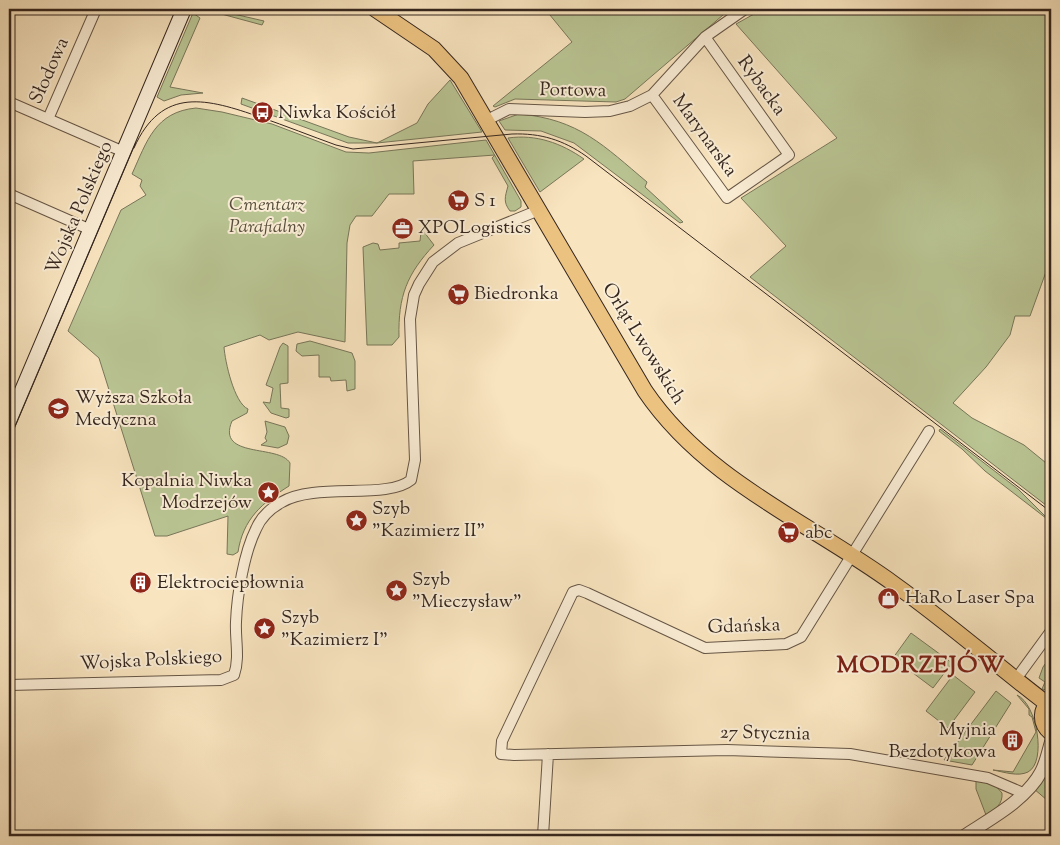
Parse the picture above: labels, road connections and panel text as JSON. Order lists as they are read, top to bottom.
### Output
{
  "streets": {
    "main road": ["Wojska Polskiego", "Orląt Lwowskich"],
    "street": [
      "Słodowa",
      "Rybacka",
      "Portowa",
      "Marynarska",
      "Gdańska",
      "27 Stycznia"
    ]
  },
  "crossings": [
    ["Rybacka", "Portowa"],
    ["Rybacka", "Marynarska"],
    ["Portowa", "Marynarska"],
    ["Portowa", "Orląt Lwowskich"],
    ["Wojska Polskiego", "Orląt Lwowskich"],
    ["Orląt Lwowskich", "Gdańska"],
    ["Gdańska", "27 Stycznia"]
  ],
  "districts": ["MODRZEJÓW"],
  "parks": ["Cmentarz Parafialny"],
  "places": {
    "bus stop": ["Niwka Kościół"],
    "supermarket": ["S 1", "Biedronka", "abc"],
    "office": ["XPOLogistics"],
    "school or university": ["Wyższa Szkoła Medyczna"],
    "place": [
      "Kopalnia Niwka Modrzejów",
      "Szyb \"Kazimierz II\"",
      "Szyb \"Mieczysław\"",
      "Szyb \"Kazimierz I\""
    ],
    "building": ["Elektrociepłownia", "Myjnia Bezdotykowa"],
    "shop": ["HaRo Laser Spa"]
  }
}
